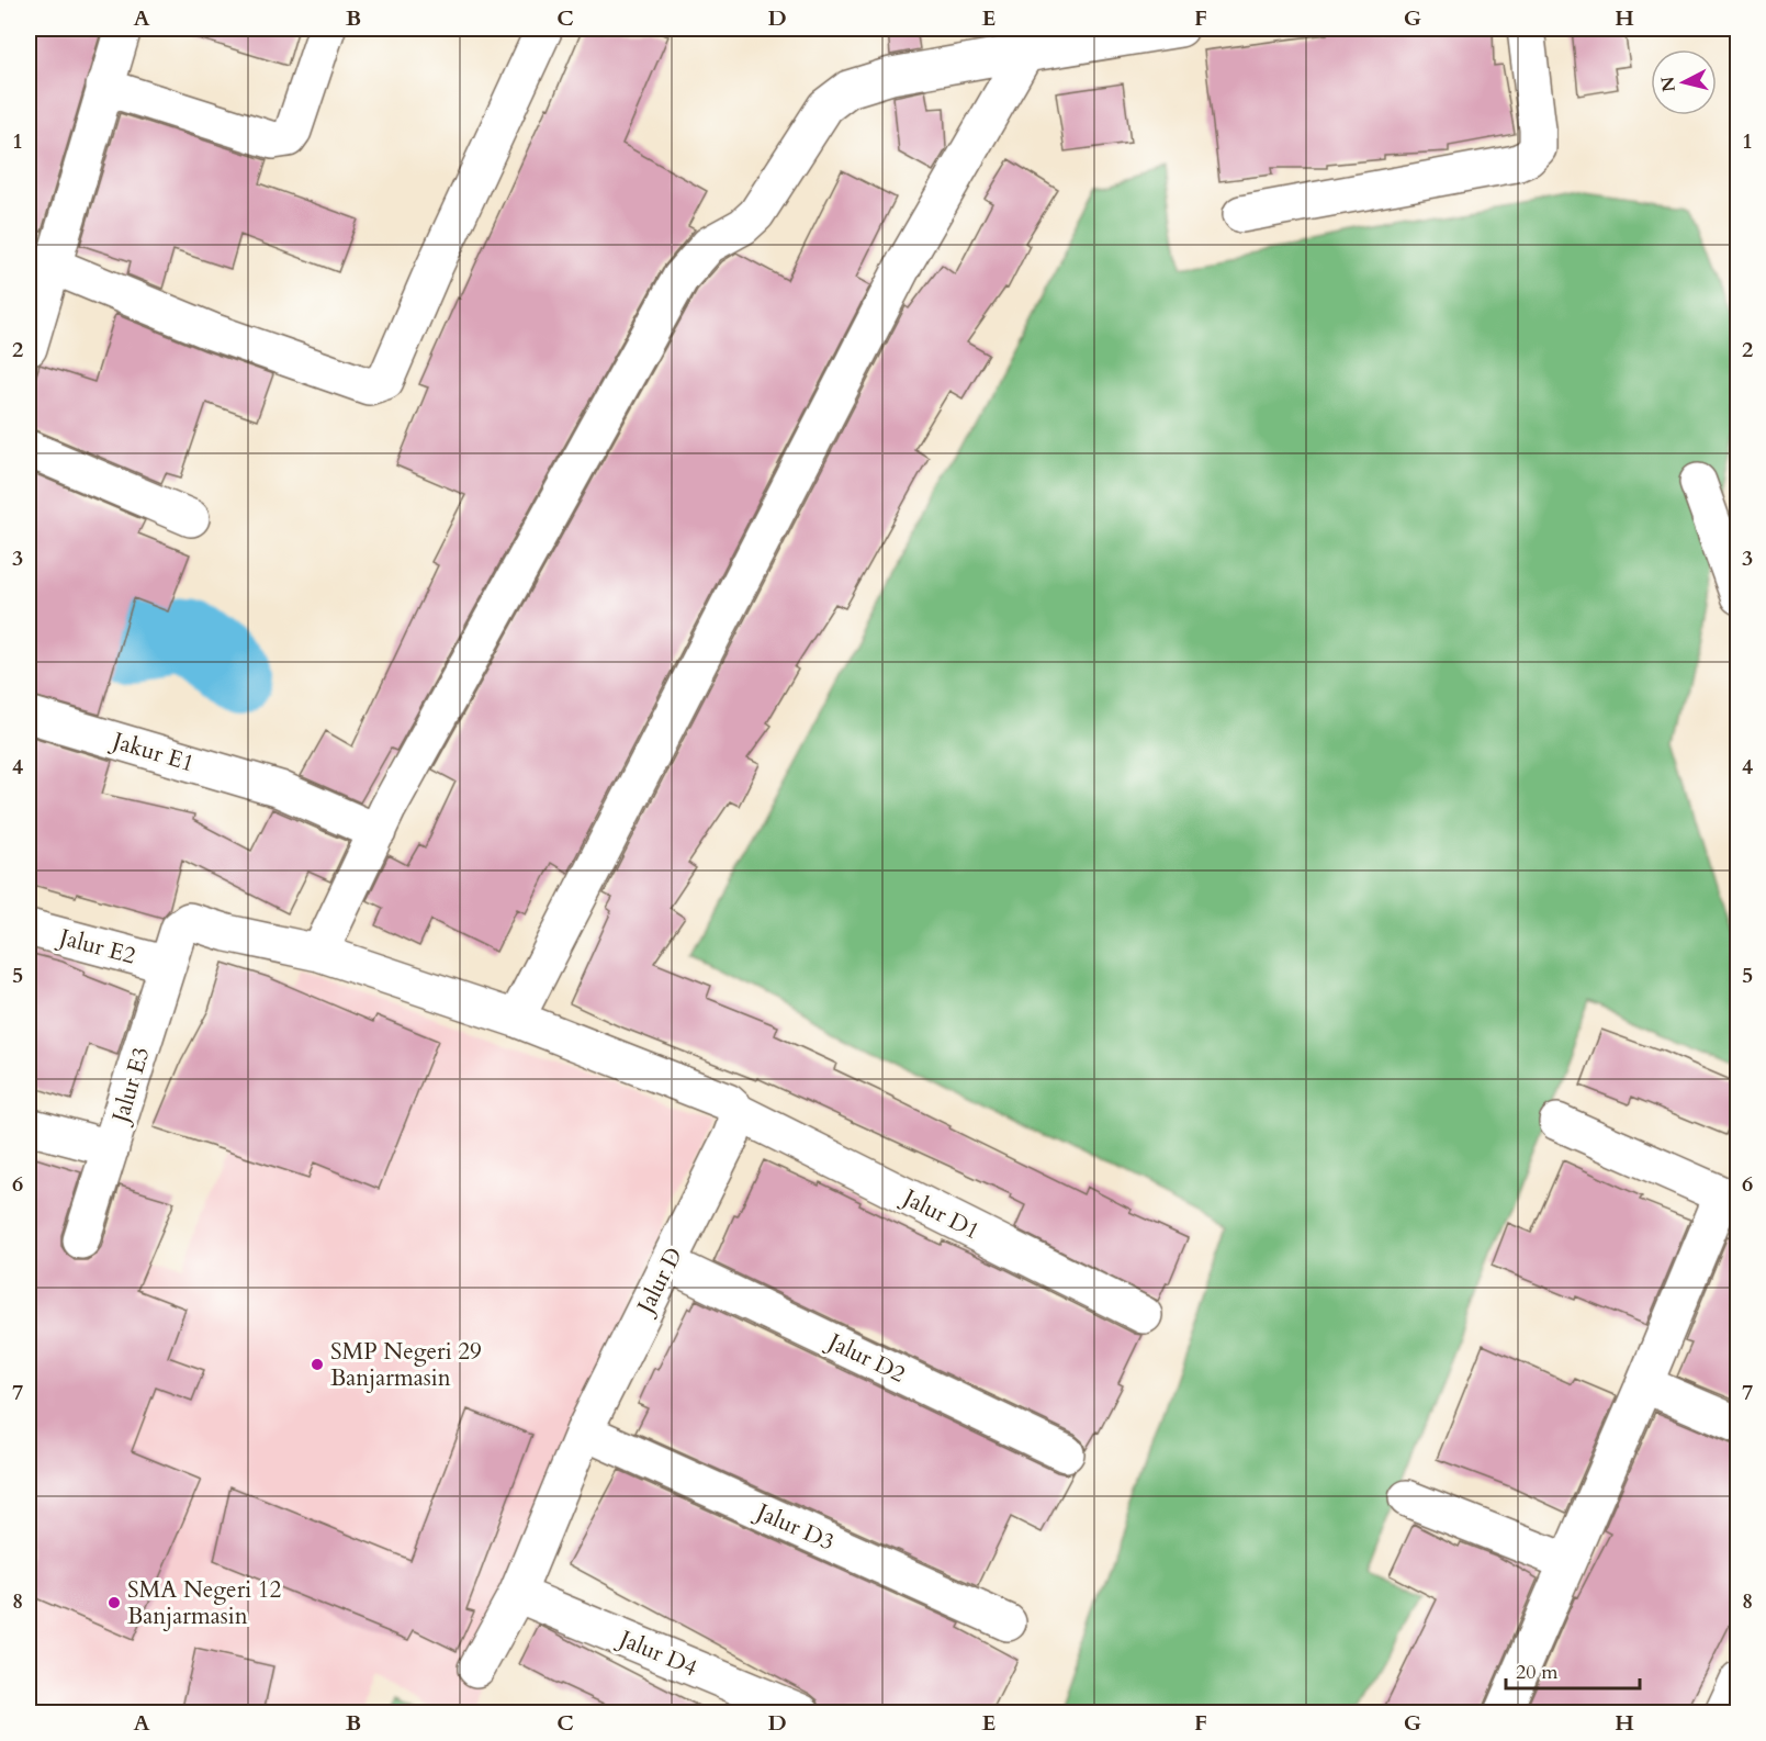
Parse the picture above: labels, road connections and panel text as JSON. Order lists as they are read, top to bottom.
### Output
{
  "streets": {
    "street": [
      "Jakur E1",
      "Jalur E2",
      "Jalur E3",
      "Jalur D1",
      "Jalur D",
      "Jalur D2",
      "Jalur D3",
      "Jalur D4"
    ]
  },
  "crossings": [
    ["Jalur E2", "Jalur E3"],
    ["Jalur D1", "Jalur D"],
    ["Jalur D", "Jalur D2"],
    ["Jalur D", "Jalur D3"],
    ["Jalur D", "Jalur D4"]
  ],
  "places": ["SMP Negeri 29 Banjarmasin", "SMA Negeri 12 Banjarmasin"],
  "scale_bar": "20 m",
  "north": "left",
  "grid": {
    "columns": [
      "A",
      "B",
      "C",
      "D",
      "E",
      "F",
      "G",
      "H"
    ],
    "rows": [
      "1",
      "2",
      "3",
      "4",
      "5",
      "6",
      "7",
      "8"
    ]
  }
}
